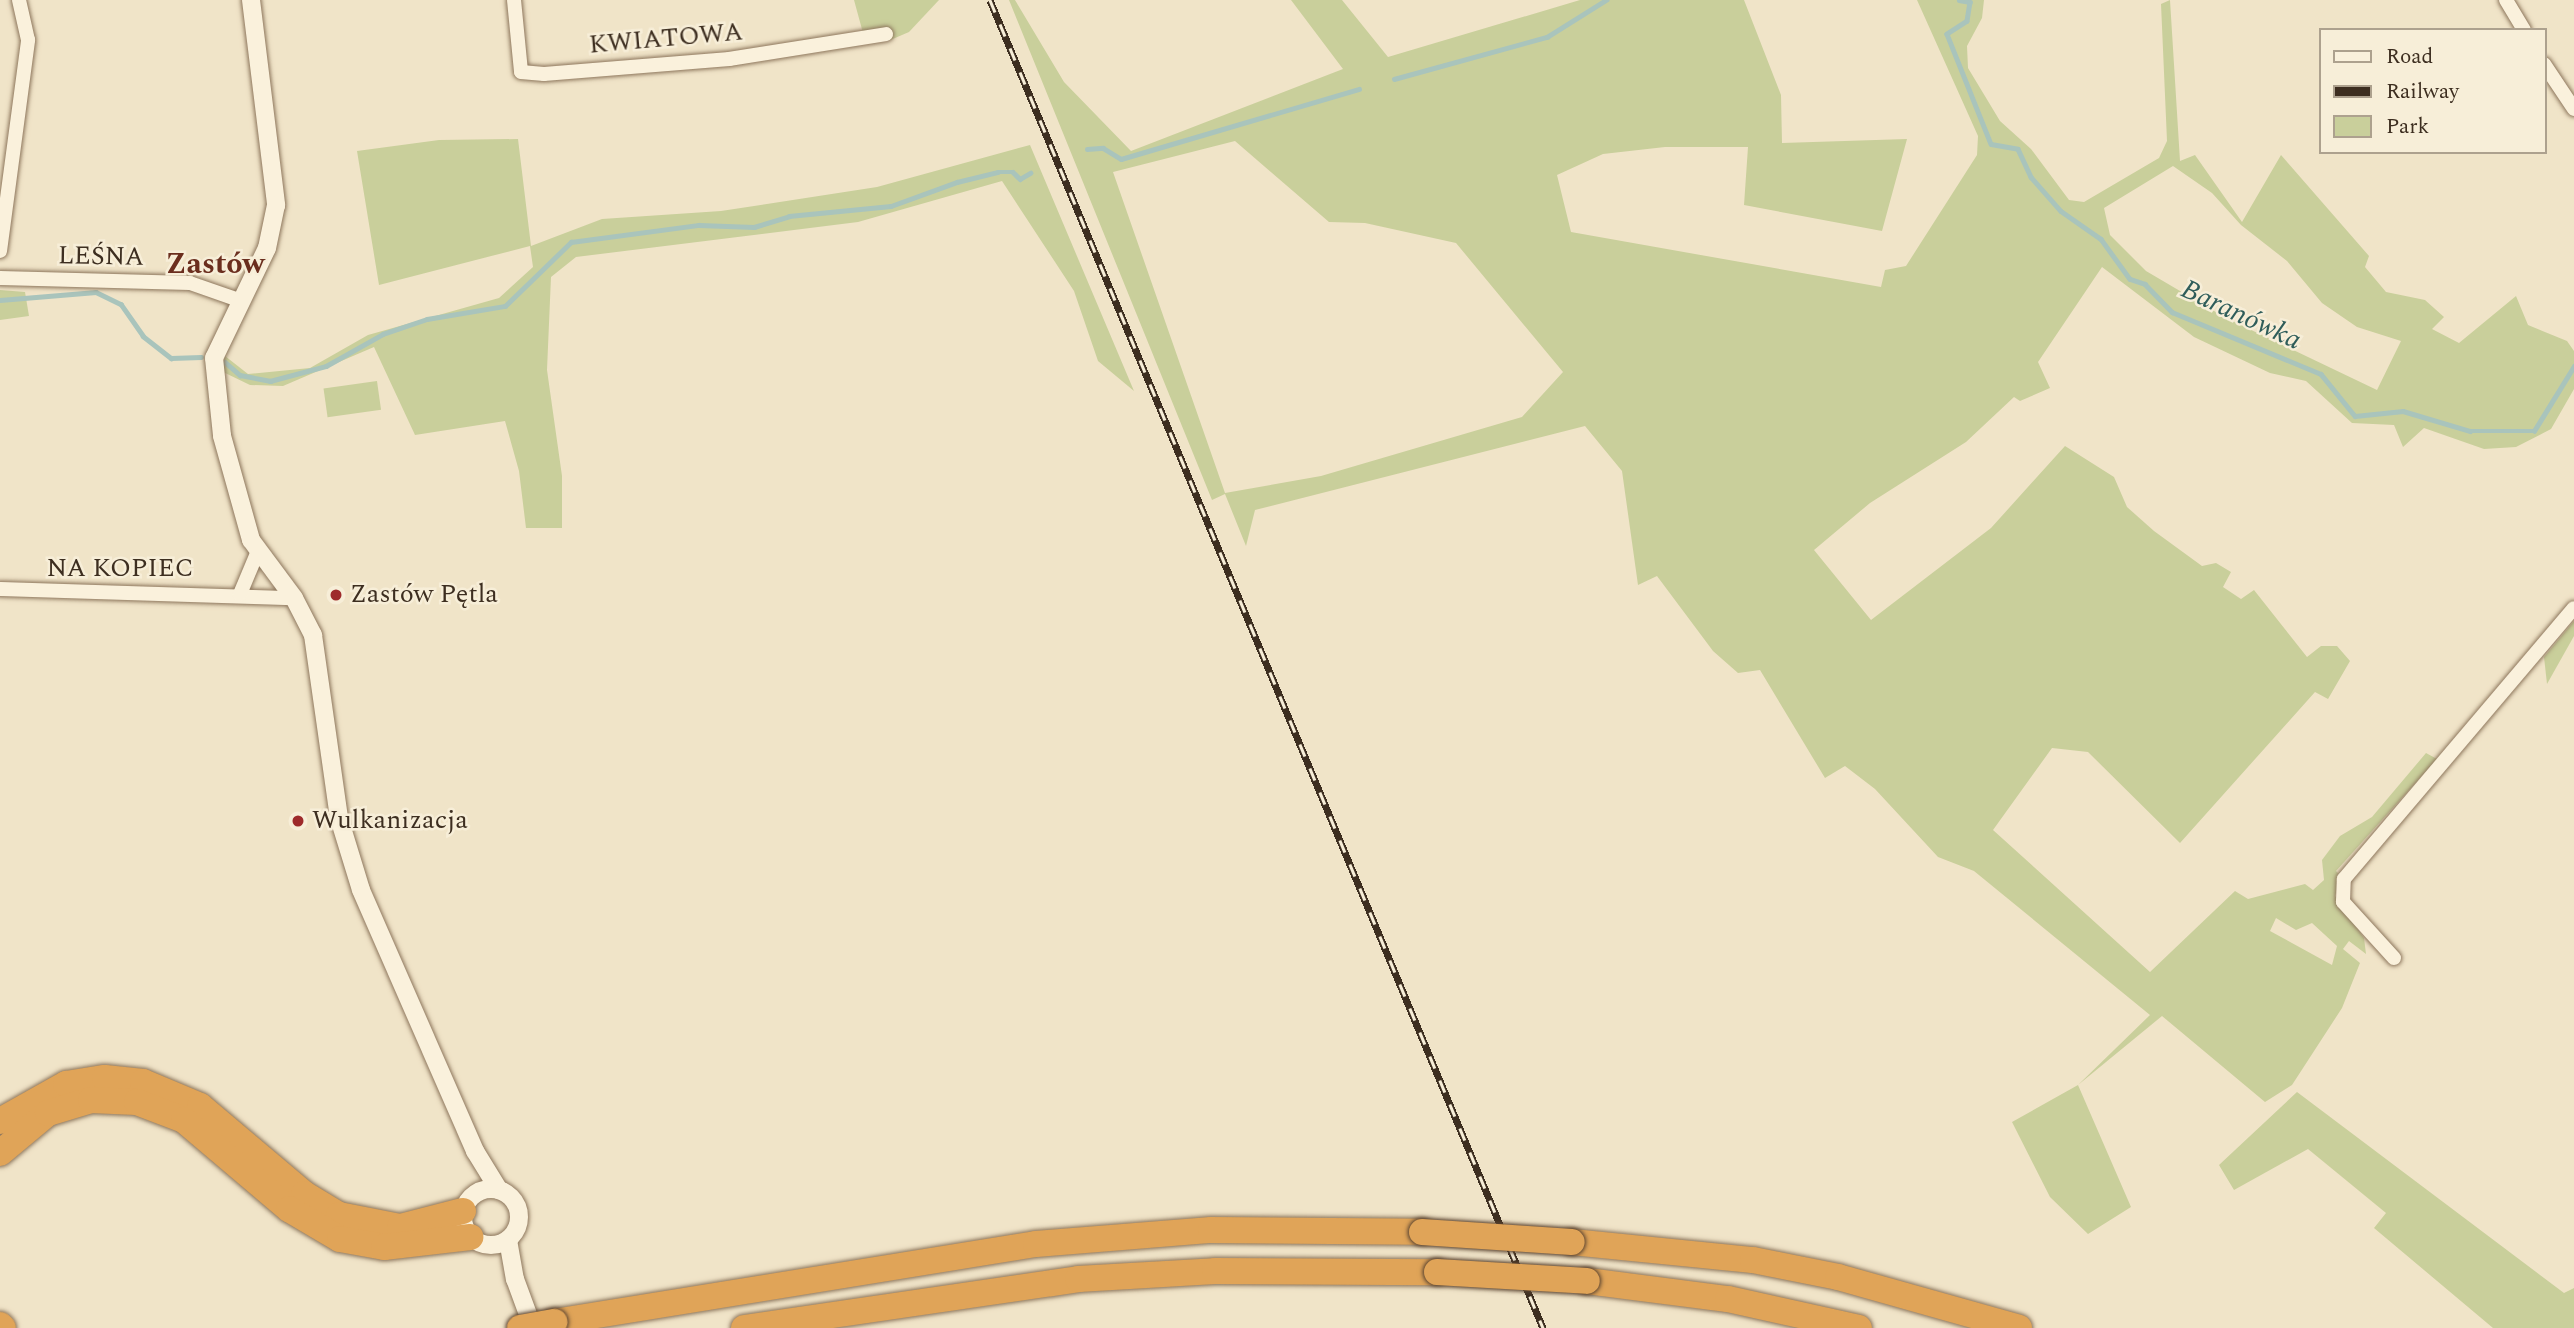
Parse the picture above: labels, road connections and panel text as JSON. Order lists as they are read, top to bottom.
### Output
{
  "streets": {
    "street": ["KWIATOWA", "LEŚNA", "NA KOPIEC"]
  },
  "districts": ["Zastów"],
  "water": ["Baranówka"],
  "places": ["Zastów Pętla", "Wulkanizacja"],
  "legend": ["Road", "Railway", "Park"]
}
